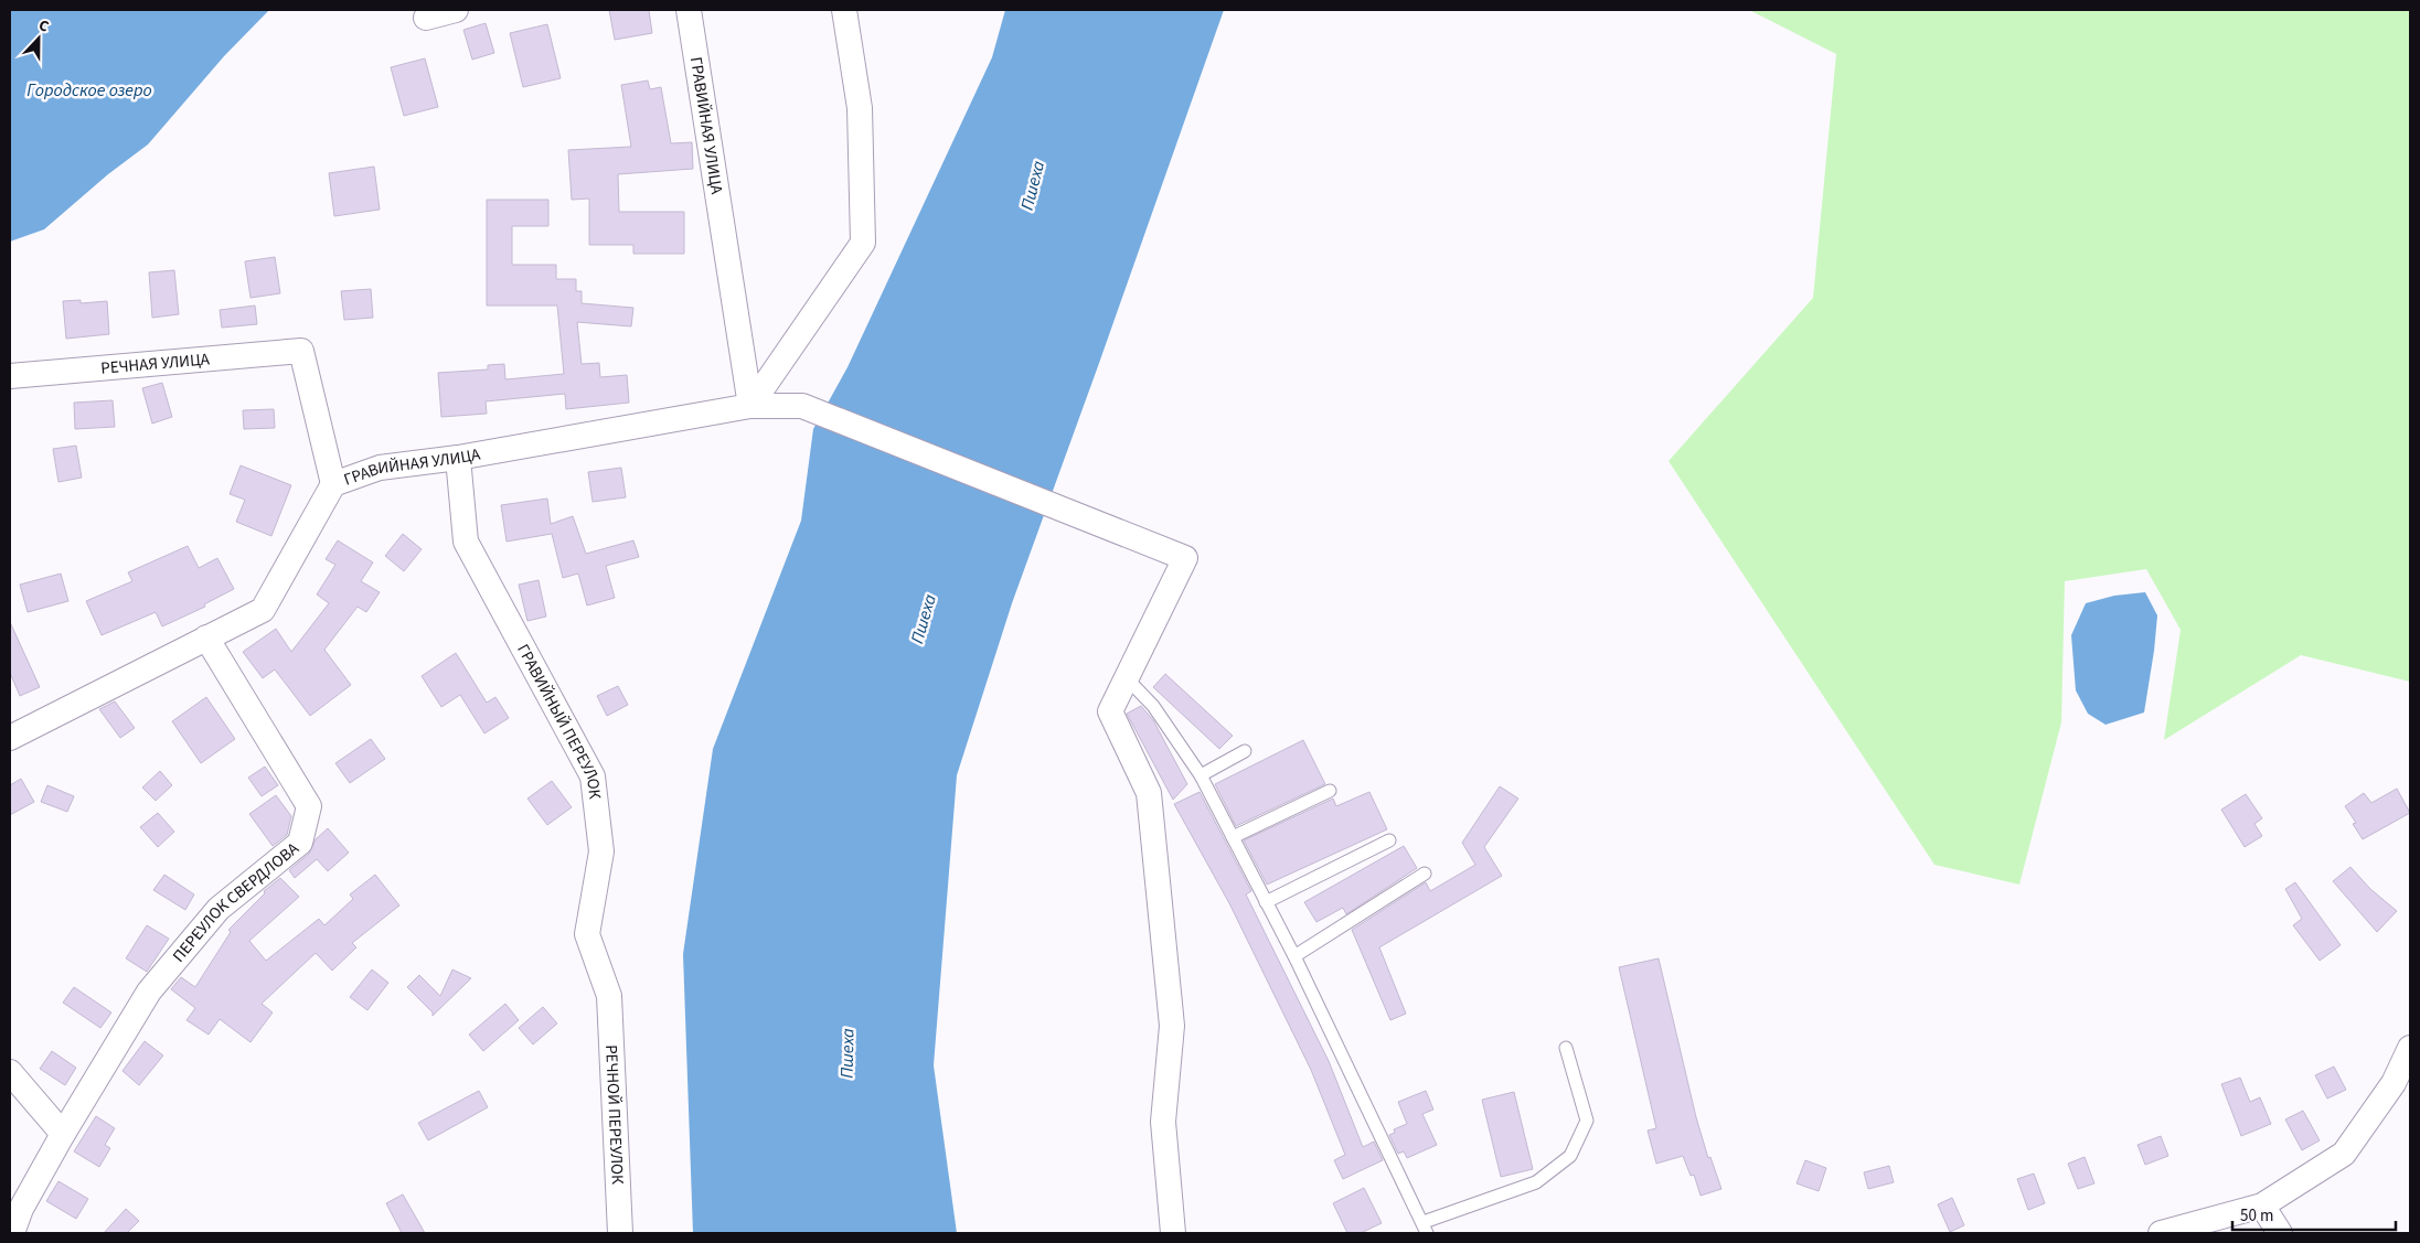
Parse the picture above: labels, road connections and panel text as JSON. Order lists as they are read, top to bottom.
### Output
{
  "streets": {
    "street": [
      "ГРАВИЙНАЯ УЛИЦА",
      "РЕЧНАЯ УЛИЦА",
      "ГРАВИЙНЫЙ ПЕРЕУЛОК",
      "ПЕРЕУЛОК СВЕРДЛОВА",
      "РЕЧНОЙ ПЕРЕУЛОК"
    ]
  },
  "crossings": [
    ["ГРАВИЙНАЯ УЛИЦА", "РЕЧНАЯ УЛИЦА"],
    ["ГРАВИЙНАЯ УЛИЦА", "ГРАВИЙНЫЙ ПЕРЕУЛОК"],
    ["ГРАВИЙНАЯ УЛИЦА", "ПЕРЕУЛОК СВЕРДЛОВА"],
    ["ГРАВИЙНЫЙ ПЕРЕУЛОК", "РЕЧНОЙ ПЕРЕУЛОК"]
  ],
  "water": ["Городское озеро", "Пшеха"],
  "scale_bar": "50 m",
  "north": "top"
}
